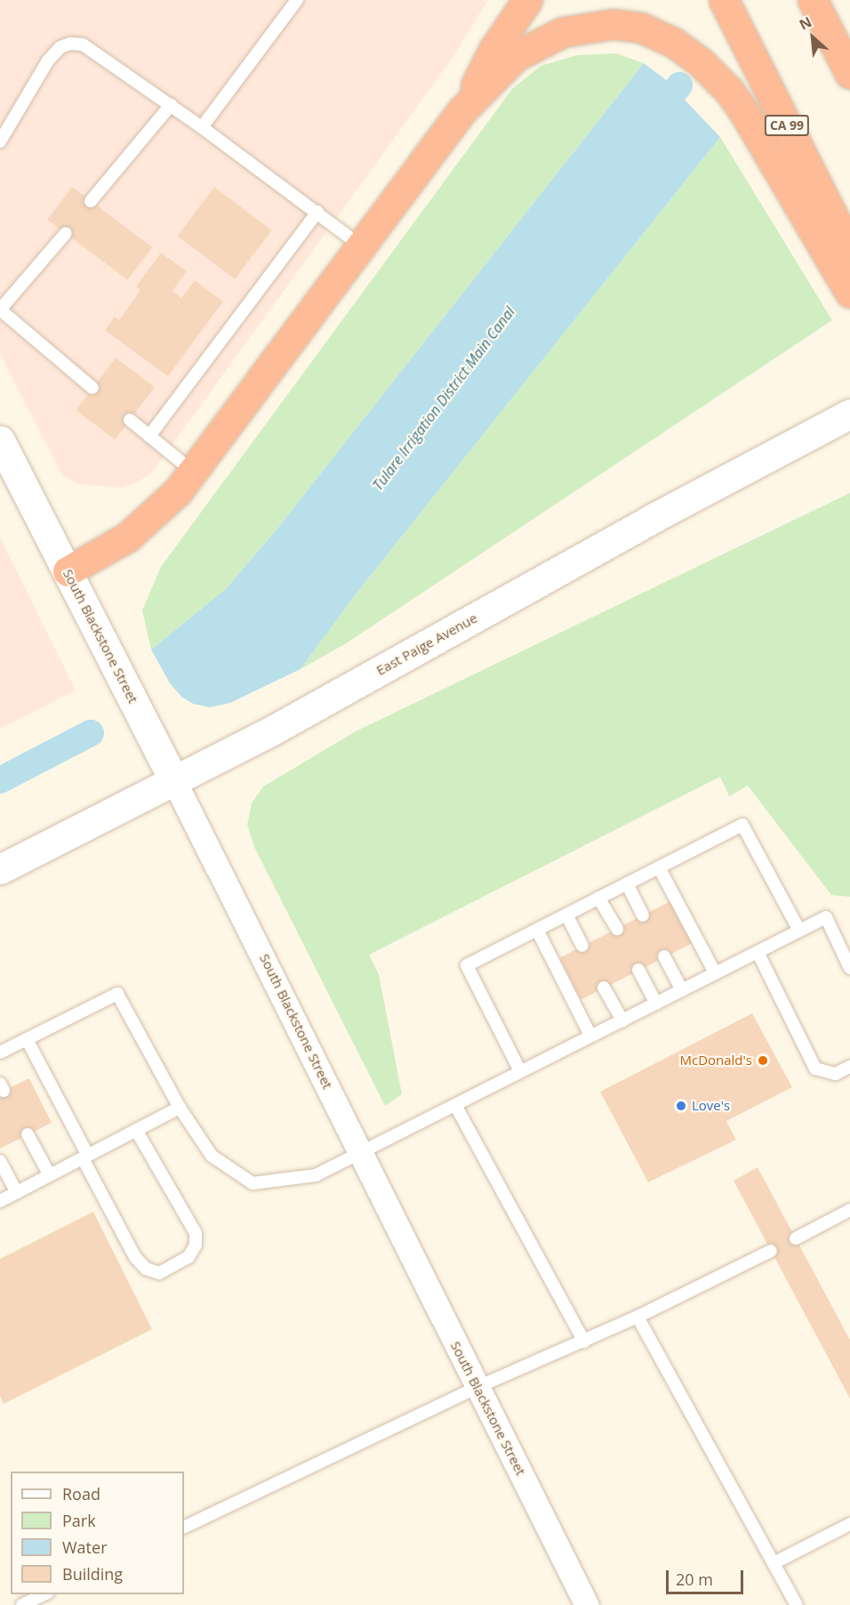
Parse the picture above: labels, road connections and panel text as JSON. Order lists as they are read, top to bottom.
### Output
{
  "streets": {
    "highway": ["CA 99"],
    "street": ["South Blackstone Street", "East Paige Avenue"]
  },
  "crossings": [
    ["South Blackstone Street", "East Paige Avenue"]
  ],
  "water": ["Tulare Irrigation District Main Canal"],
  "places": ["McDonald's", "Love's"],
  "legend": [
    "Road",
    "Park",
    "Water",
    "Building"
  ],
  "scale_bar": "20 m",
  "north": "top left"
}
